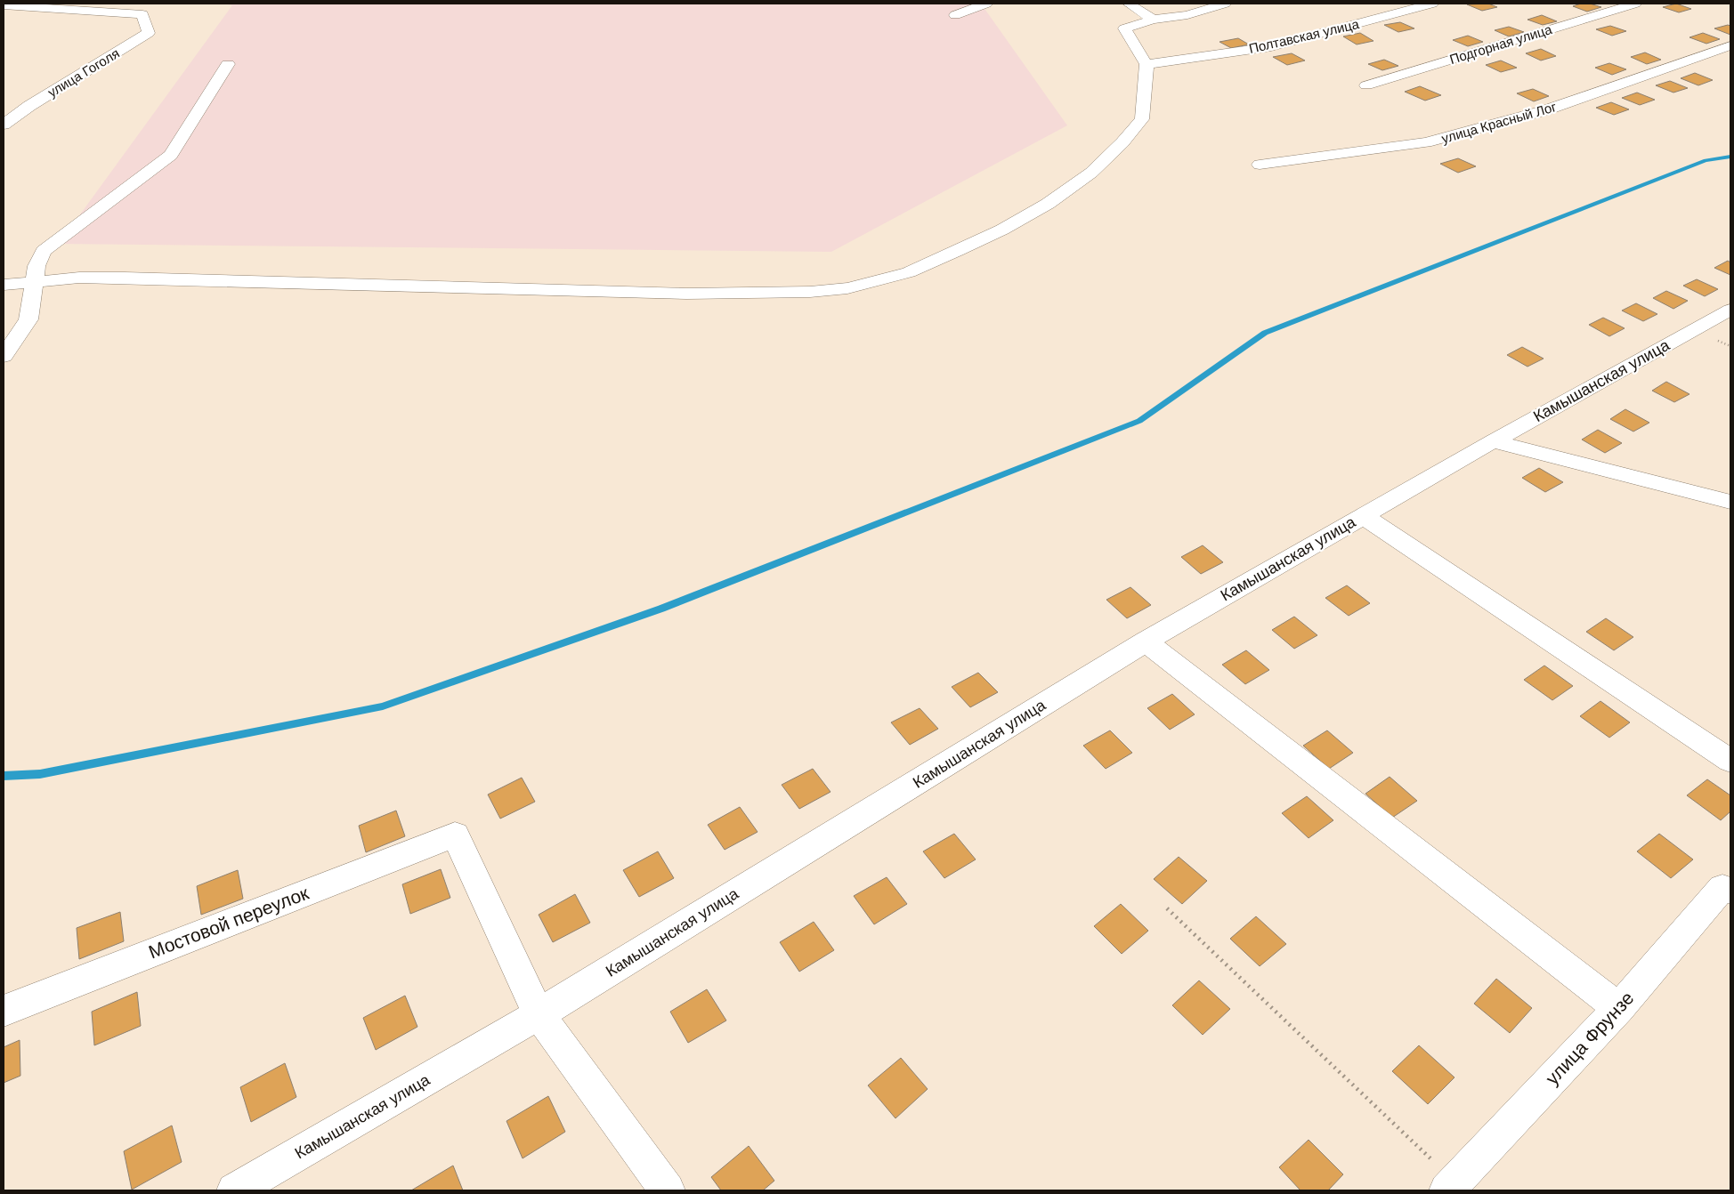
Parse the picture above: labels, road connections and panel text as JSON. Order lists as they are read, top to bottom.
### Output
{
  "streets": {
    "street": [
      "Полтавская улица",
      "Подгорная улица",
      "улица Гоголя",
      "улица Красный Лог",
      "Камышанская улица",
      "Мостовой переулок",
      "улица Фрунзе"
    ]
  },
  "crossings": [
    ["Камышанская улица", "Мостовой переулок"]
  ]
}
